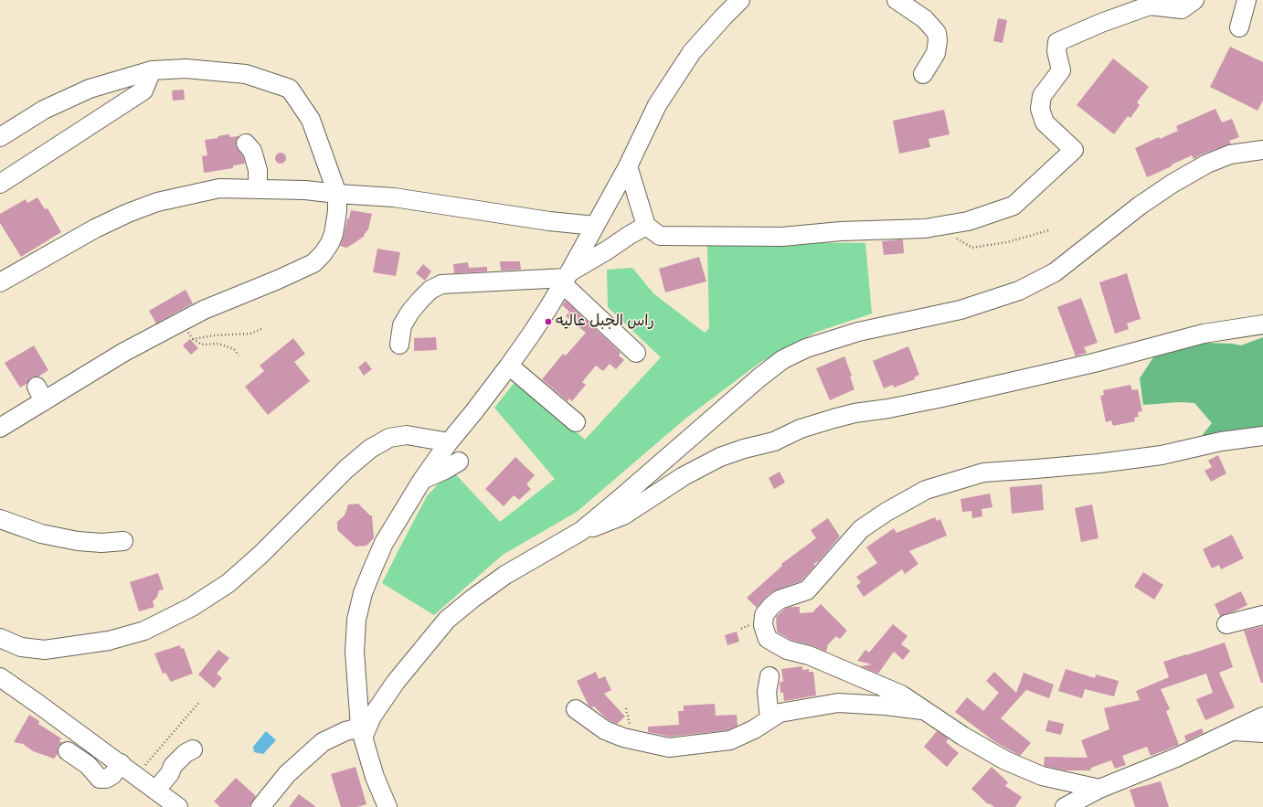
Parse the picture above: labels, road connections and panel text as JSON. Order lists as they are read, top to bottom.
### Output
{
  "places": ["راس الجبل عاليه"]
}
